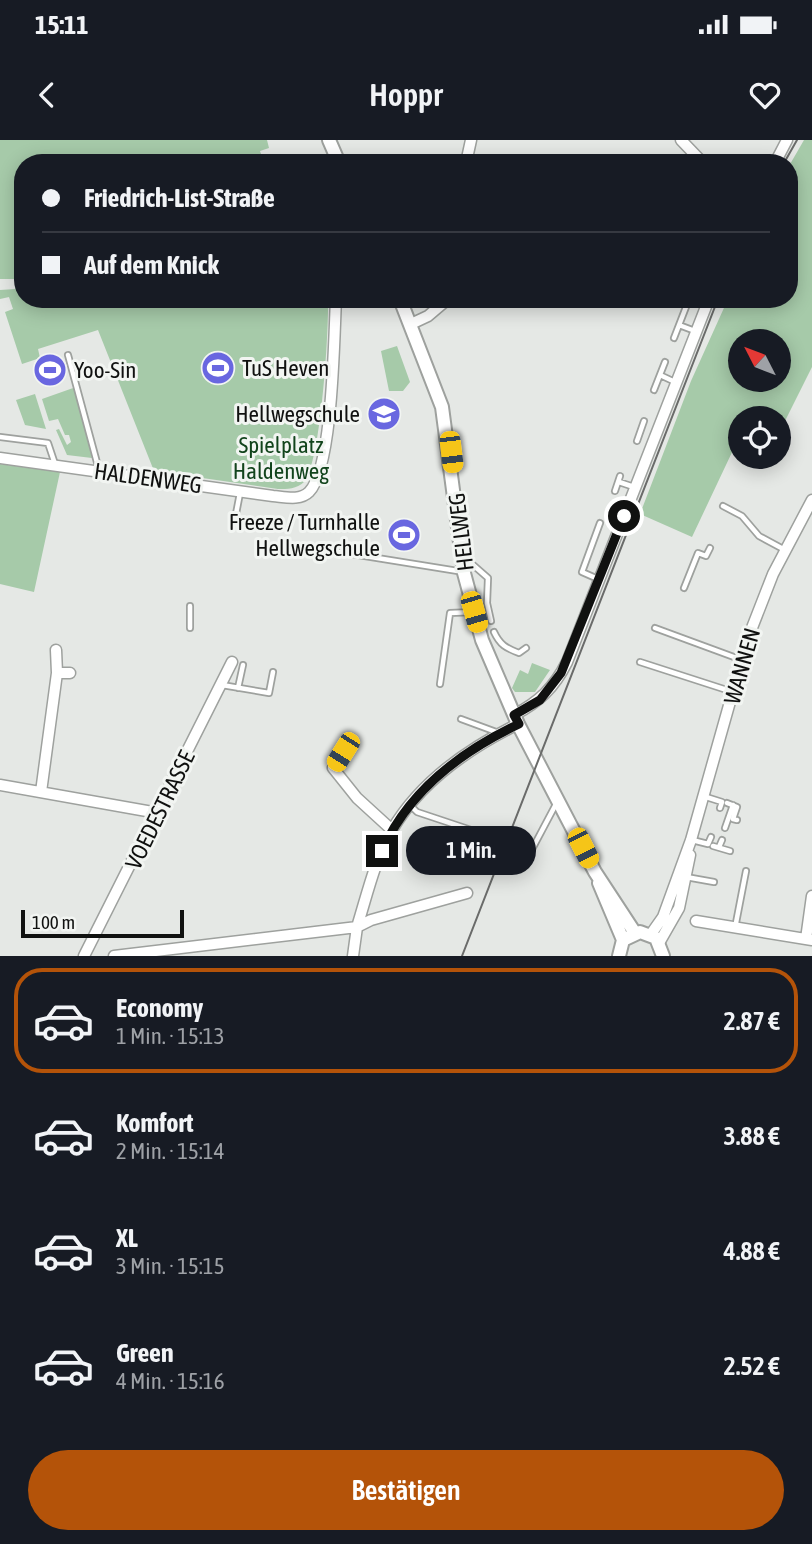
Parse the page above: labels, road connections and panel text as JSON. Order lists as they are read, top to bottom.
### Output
{
  "streets": {
    "street": [
      "HALDENWEG",
      "HELLWEG",
      "WANNEN",
      "VOEDESTRASSE"
    ]
  },
  "parks": ["Spielplatz Haldenweg"],
  "places": {
    "sports": ["TuS Heven", "Yoo-Sin", "Freeze / Turnhalle Hellwegschule"],
    "school or university": ["Hellwegschule"]
  },
  "scale_bar": "100 m",
  "north": "top left",
  "page": {
    "status": "15:11",
    "header": "Hoppr",
    "banner": ["Friedrich-List-Straße", "Auf dem Knick"],
    "bubble": "1 Min.",
    "scale": "100 m",
    "list": [
      {
        "name": "Economy",
        "note": "1 Min. · 15:13",
        "value": "2.87 €"
      },
      {
        "name": "Komfort",
        "note": "2 Min. · 15:14",
        "value": "3.88 €"
      },
      {
        "name": "XL",
        "note": "3 Min. · 15:15",
        "value": "4.88 €"
      },
      {
        "name": "Green",
        "note": "4 Min. · 15:16",
        "value": "2.52 €"
      }
    ],
    "buttons": "Bestätigen"
  }
}
